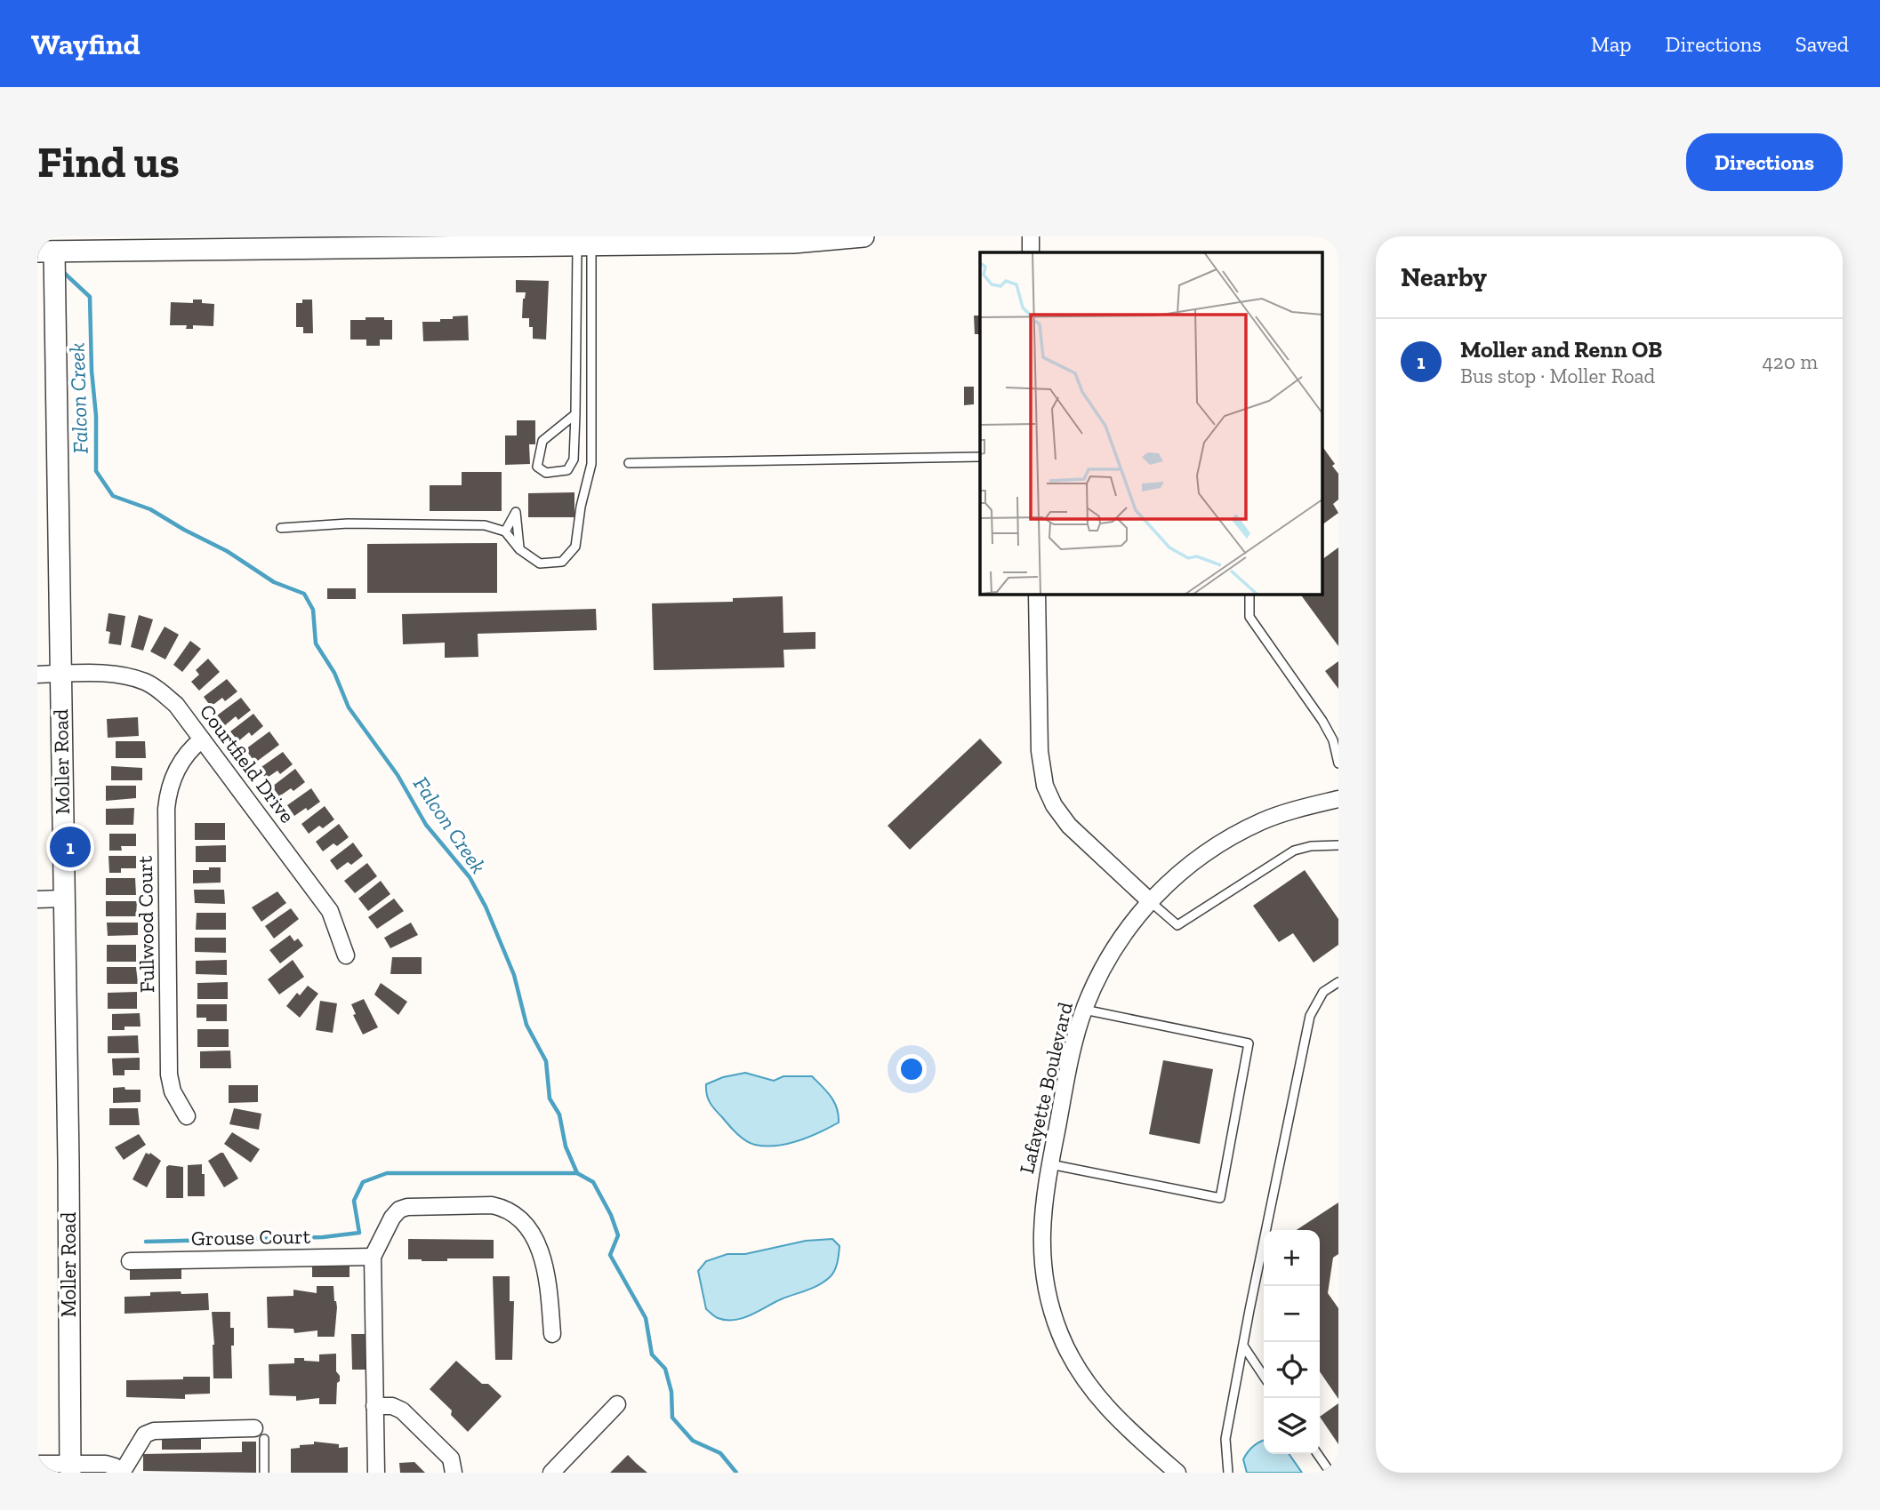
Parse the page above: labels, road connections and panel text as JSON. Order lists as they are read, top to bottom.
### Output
{
  "streets": {
    "street": [
      "Moller Road",
      "Courtfield Drive",
      "Fullwood Court",
      "Lafayette Boulevard",
      "Grouse Court"
    ]
  },
  "crossings": [
    ["Moller Road", "Courtfield Drive"],
    ["Courtfield Drive", "Fullwood Court"]
  ],
  "water": ["Falcon Creek"],
  "page": {
    "header": "Wayfind",
    "nav": ["Map", "Directions", "Saved"],
    "buttons": "Directions",
    "title": "Find us",
    "heading": "Nearby",
    "list": [
      {
        "mark": "1",
        "name": "Moller and Renn OB",
        "note": "Bus stop · Moller Road",
        "value": "420 m"
      }
    ],
    "pins": "1",
    "map_buttons": ["+", "−"]
  }
}
